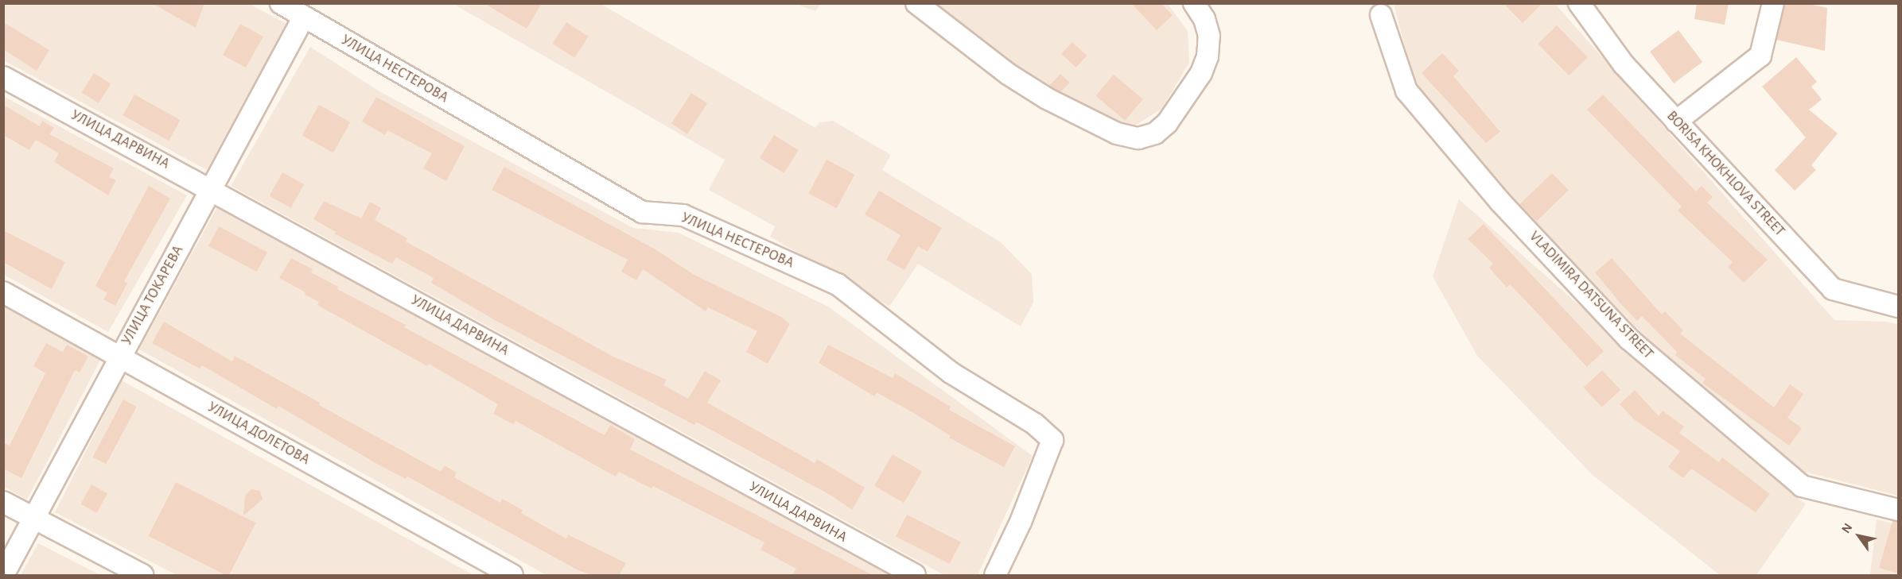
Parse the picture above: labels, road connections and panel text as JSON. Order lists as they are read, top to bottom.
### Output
{
  "streets": {
    "street": [
      "УЛИЦА НЕСТЕРОВА",
      "УЛИЦА ДАРВИНА",
      "BORISA KHOKHLOVA STREET",
      "УЛИЦА ТОКАРЕВА",
      "VLADIMIRA DATSUNA STREET",
      "УЛИЦА ДОЛЕТОВА"
    ]
  },
  "crossings": [
    ["УЛИЦА НЕСТЕРОВА", "УЛИЦА ТОКАРЕВА"],
    ["УЛИЦА ДАРВИНА", "УЛИЦА ТОКАРЕВА"],
    ["УЛИЦА ТОКАРЕВА", "УЛИЦА ДОЛЕТОВА"]
  ],
  "north": "top left"
}
